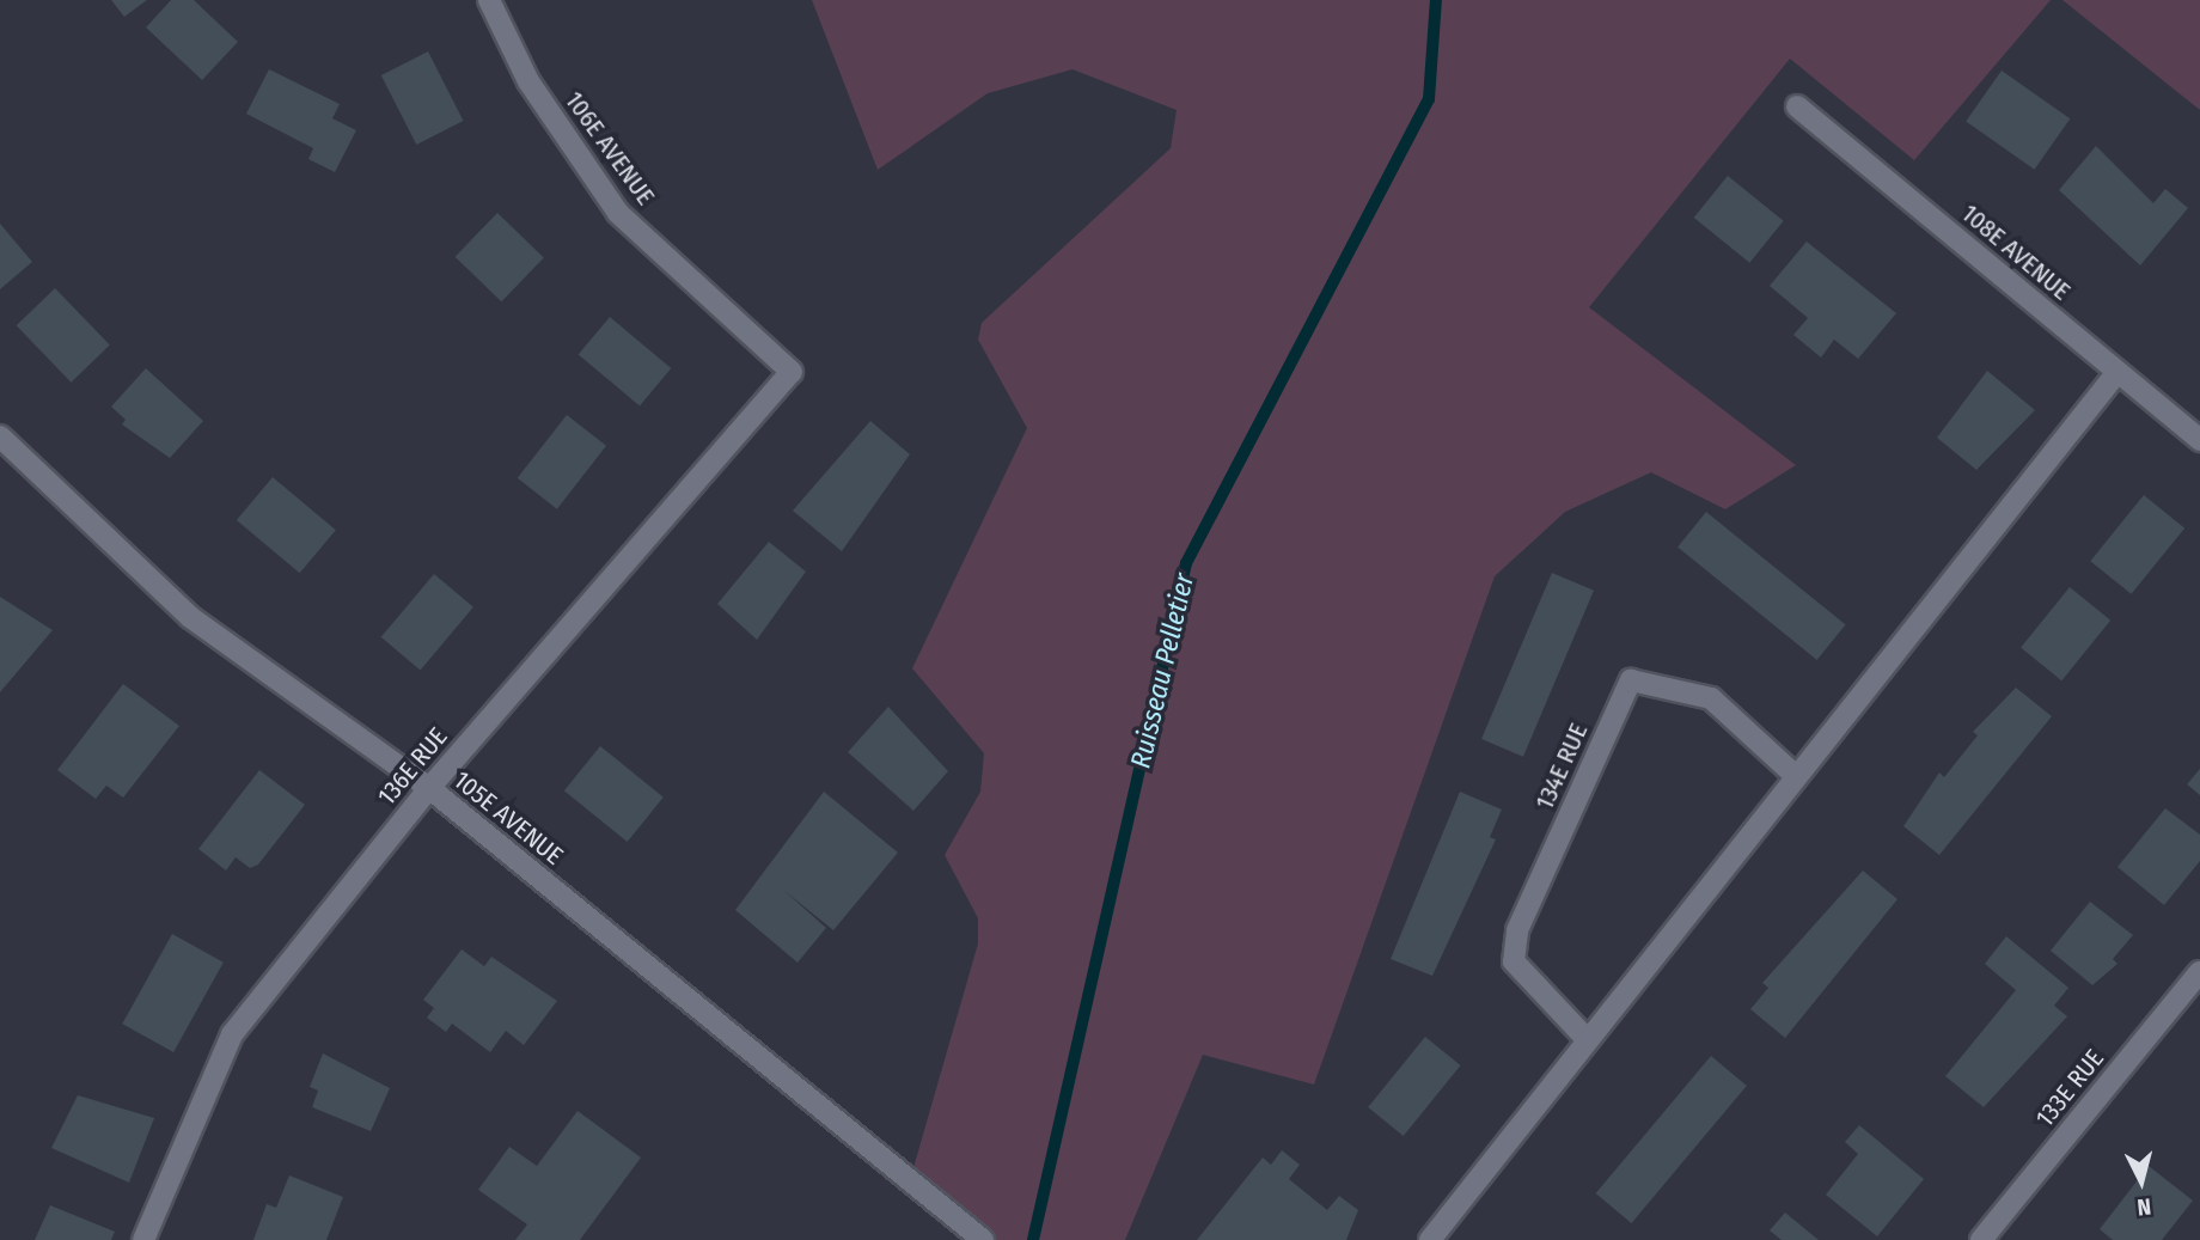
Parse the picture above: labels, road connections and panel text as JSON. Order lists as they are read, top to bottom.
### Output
{
  "streets": {
    "street": [
      "106E AVENUE",
      "108E AVENUE",
      "136E RUE",
      "134E RUE",
      "105E AVENUE",
      "133E RUE"
    ]
  },
  "crossings": [
    ["106E AVENUE", "136E RUE"],
    ["136E RUE", "105E AVENUE"]
  ],
  "water": ["Ruisseau Pelletier"],
  "north": "bottom"
}
